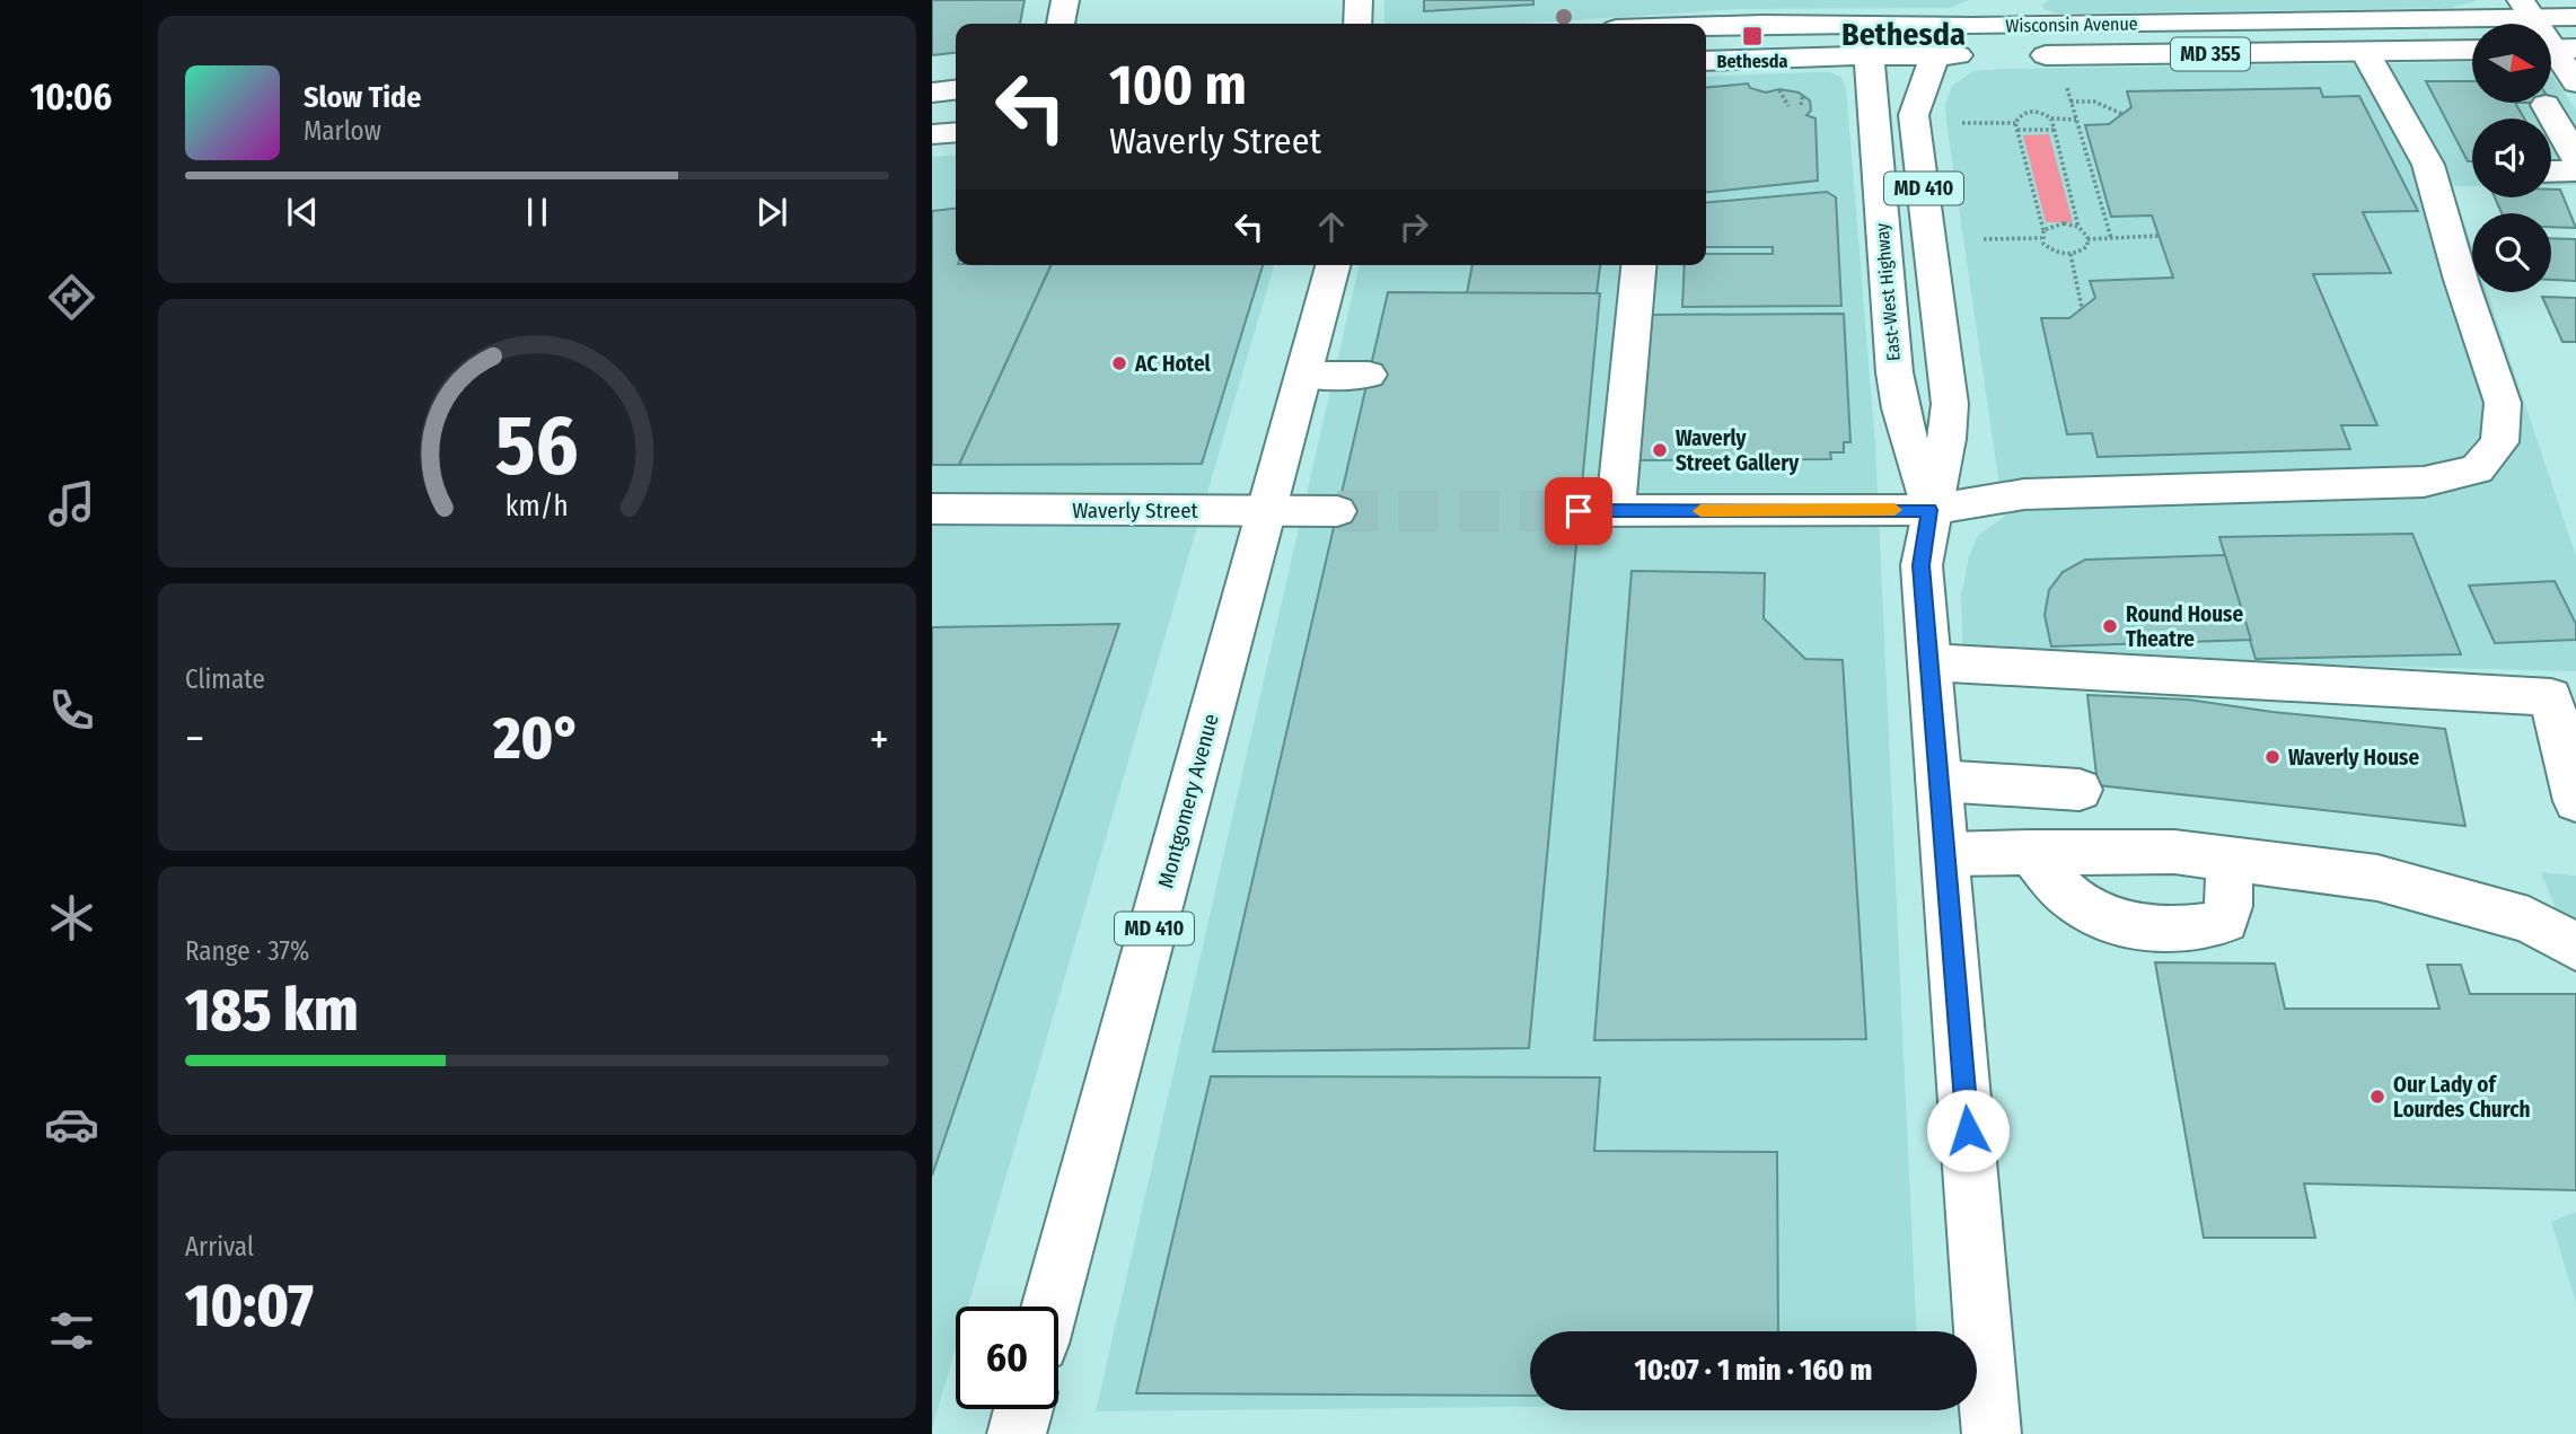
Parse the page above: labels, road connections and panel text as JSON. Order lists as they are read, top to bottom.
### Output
{
  "streets": {
    "main road": [
      "Wisconsin Avenue",
      "MD 355",
      "MD 410",
      "East-West Highway",
      "Waverly Street",
      "Montgomery Avenue"
    ]
  },
  "crossings": [
    ["Wisconsin Avenue", "East-West Highway"],
    ["Waverly Street", "Montgomery Avenue"]
  ],
  "districts": ["Bethesda"],
  "places": {
    "transit": ["Bethesda"],
    "other": [
      "AC Hotel",
      "Waverly Street Gallery",
      "Round House Theatre",
      "Waverly House",
      "Our Lady of Lourdes Church"
    ]
  },
  "north": "right",
  "page": {
    "tabs": "10:06",
    "turn": ["100 m", "Waverly Street"],
    "song": ["Slow Tide", "Marlow"],
    "tile": [
      "Climate",
      ["Range · 37%", "185 km"],
      ["Arrival", "10:07"]
    ],
    "heat": ["−", "20°", "+"],
    "limit": "60",
    "trip": "10:07 · 1 min · 160 m",
    "gauge": ["56", "km/h"]
  }
}
